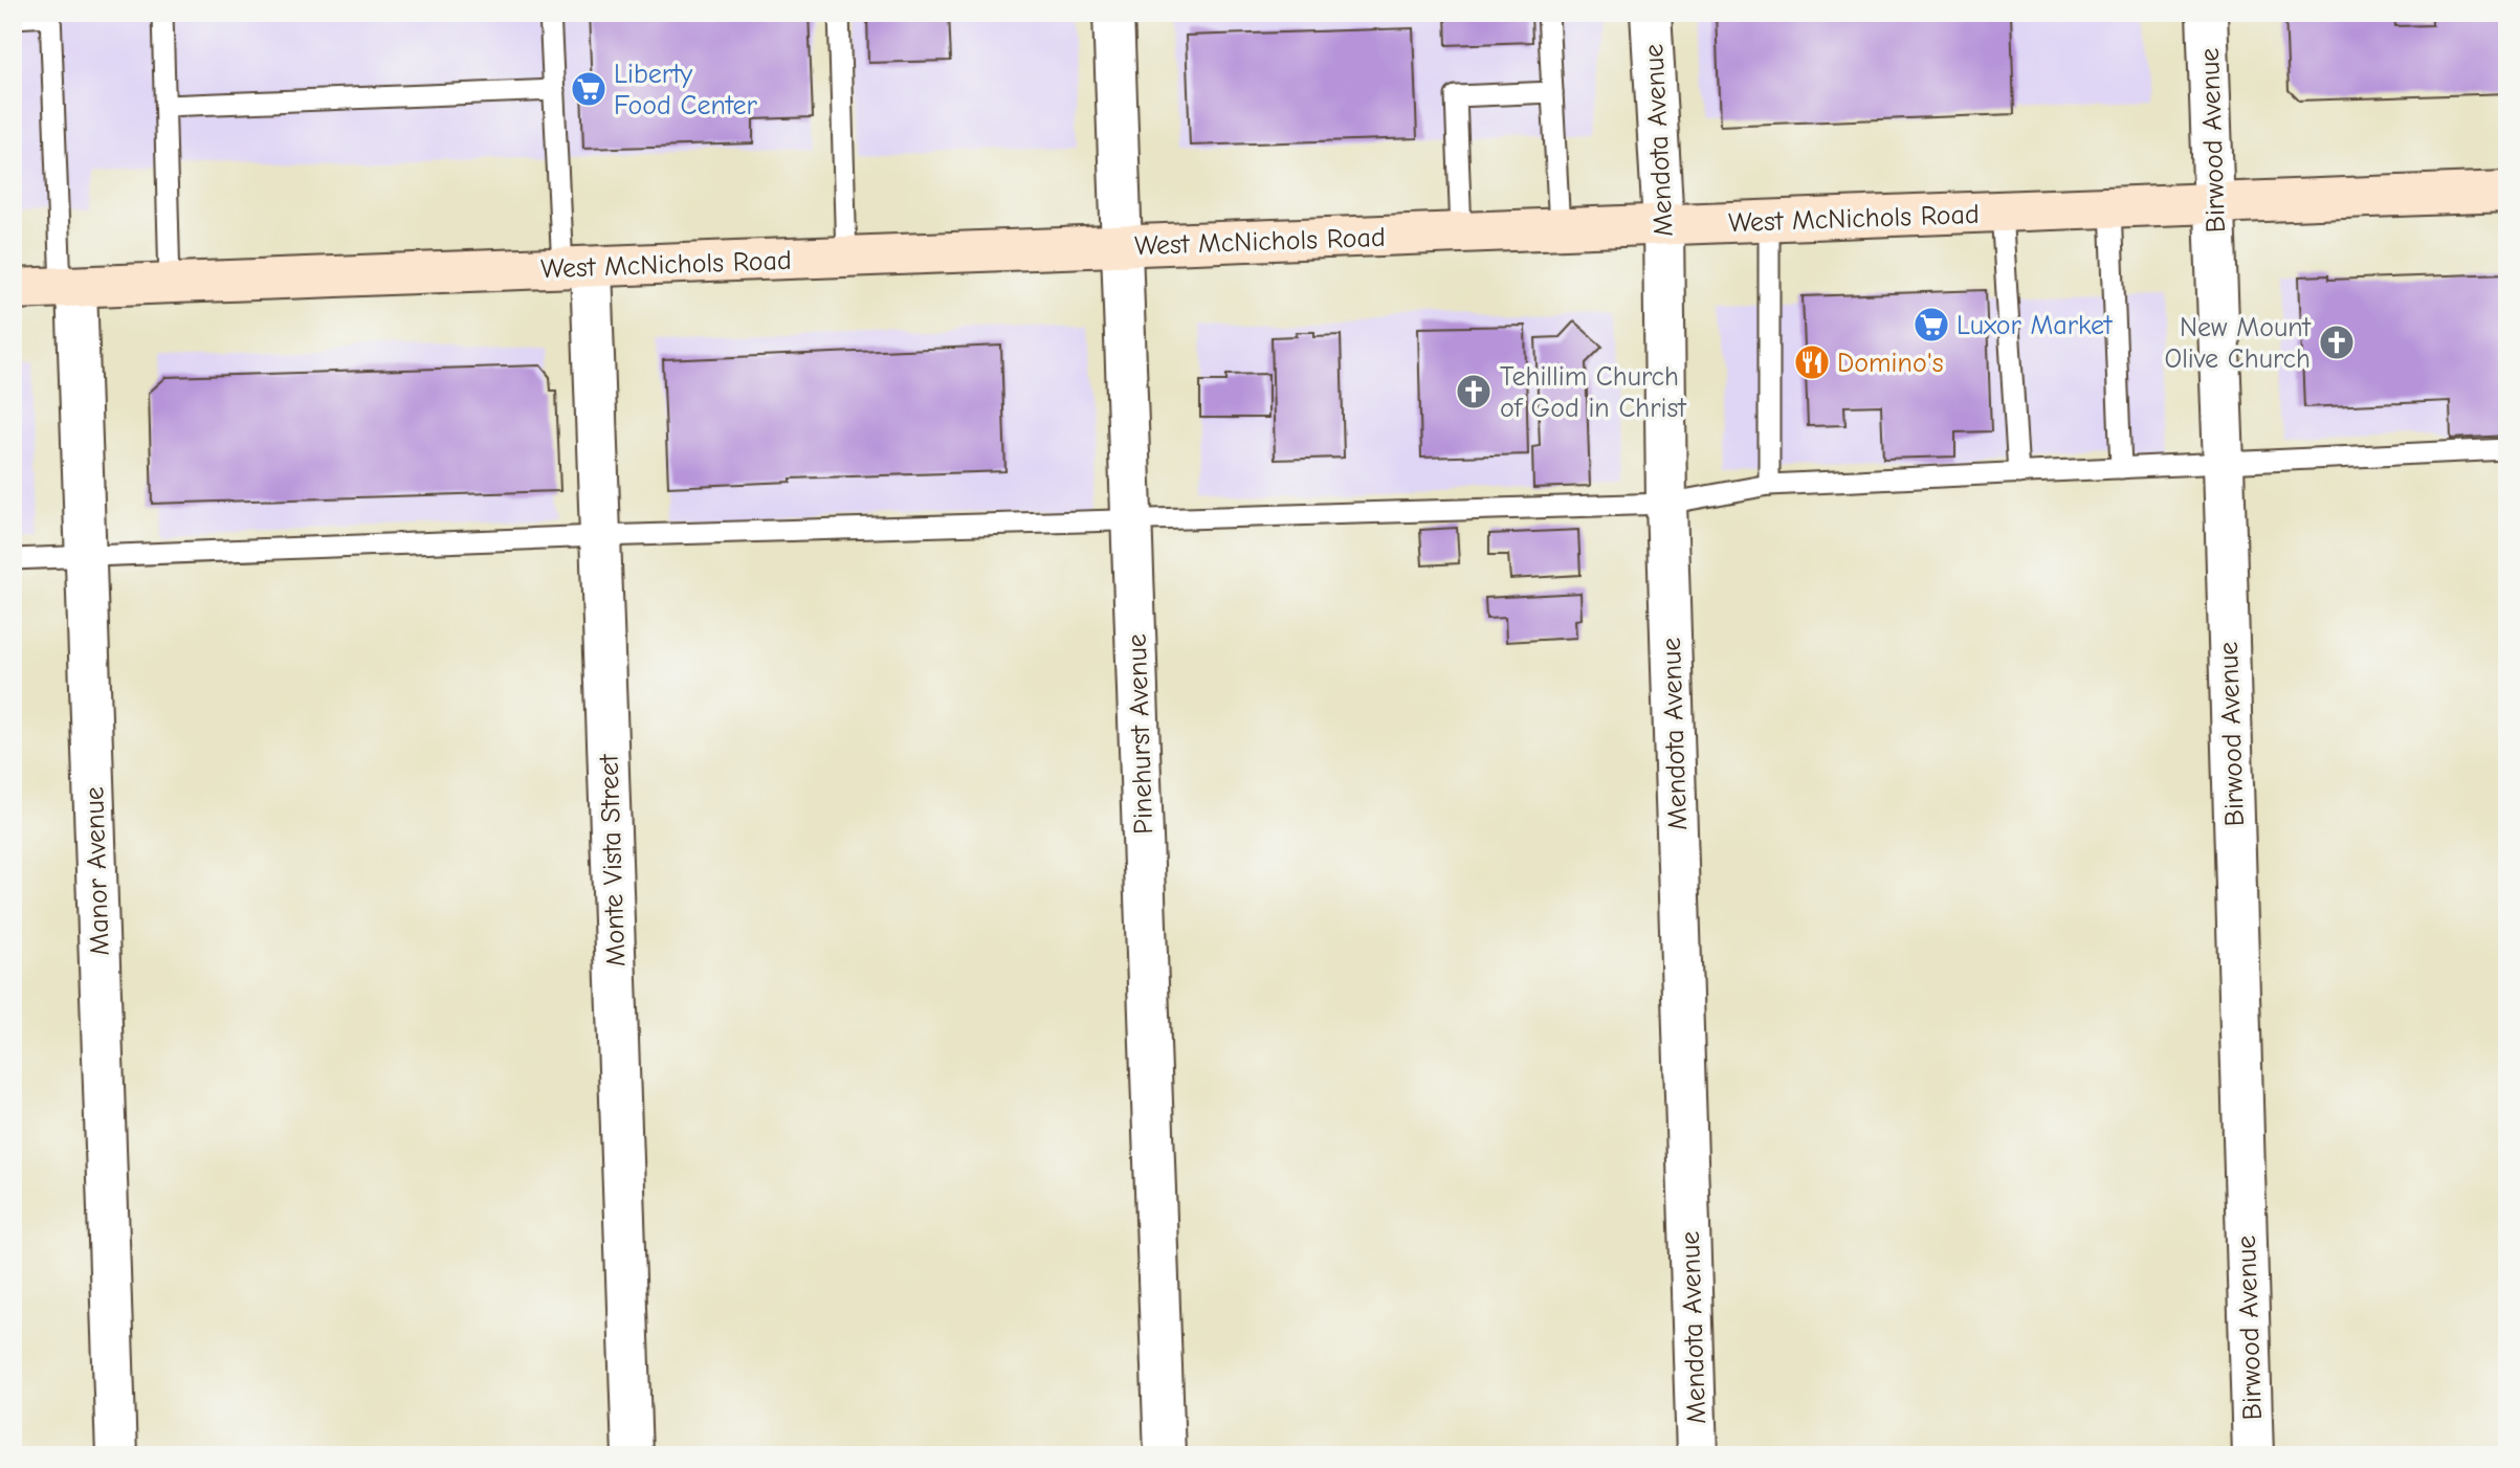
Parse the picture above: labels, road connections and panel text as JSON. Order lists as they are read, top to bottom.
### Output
{
  "streets": {
    "main road": ["West McNichols Road"],
    "street": [
      "Mendota Avenue",
      "Birwood Avenue",
      "Pinehurst Avenue",
      "Monte Vista Street",
      "Manor Avenue"
    ]
  },
  "crossings": [
    ["Mendota Avenue", "West McNichols Road"],
    ["Birwood Avenue", "West McNichols Road"],
    ["West McNichols Road", "Pinehurst Avenue"],
    ["West McNichols Road", "Monte Vista Street"],
    ["West McNichols Road", "Manor Avenue"]
  ],
  "places": {
    "supermarket": ["Liberty Food Center", "Luxor Market"],
    "church": ["New Mount Olive Church", "Tehillim Church of God in Christ"],
    "restaurant": ["Domino's"]
  }
}
